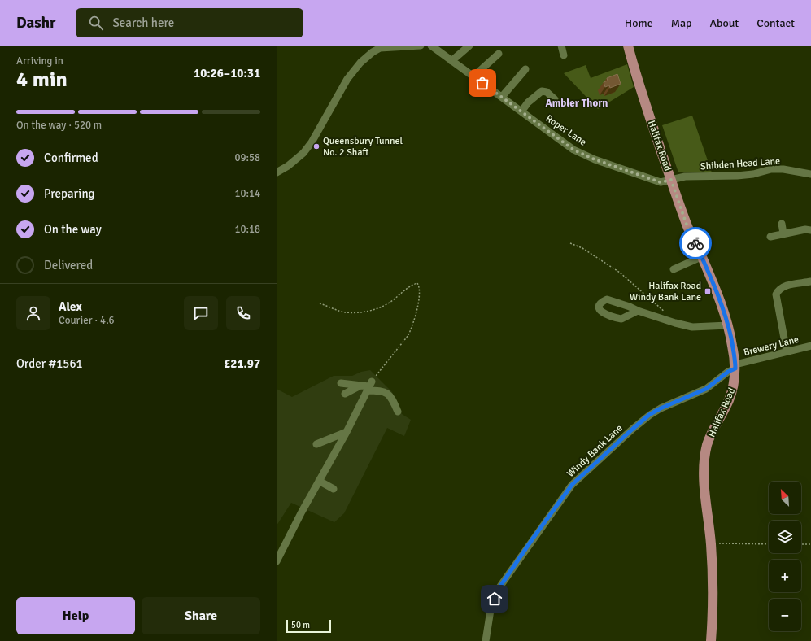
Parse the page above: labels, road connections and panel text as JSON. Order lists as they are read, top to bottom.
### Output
{
  "streets": {
    "main road": ["Halifax Road"],
    "street": [
      "Roper Lane",
      "Shibden Head Lane",
      "Brewery Lane",
      "Windy Bank Lane"
    ]
  },
  "crossings": [
    ["Roper Lane", "Halifax Road"],
    ["Roper Lane", "Shibden Head Lane"],
    ["Halifax Road", "Shibden Head Lane"],
    ["Halifax Road", "Brewery Lane"],
    ["Halifax Road", "Windy Bank Lane"],
    ["Brewery Lane", "Windy Bank Lane"]
  ],
  "districts": ["Ambler Thorn"],
  "places": {
    "other": ["Queensbury Tunnel No. 2 Shaft"],
    "transit": ["Halifax Road Windy Bank Lane"]
  },
  "scale_bar": "50 m",
  "north": "top left",
  "page": {
    "header": "Dashr",
    "search": "Search here",
    "nav": [
      "Home",
      "Map",
      "About",
      "Contact"
    ],
    "heading": ["4 min", "Arriving in", "10:26–10:31"],
    "panel": [
      "Alex",
      "Courier · 4.6",
      "Order #1561",
      "£21.97"
    ],
    "bar": "On the way · 520 m",
    "list": [
      ["Confirmed", "09:58"],
      ["Preparing", "10:14"],
      ["On the way", "10:18"],
      "Delivered"
    ],
    "map_buttons": ["+", "−"],
    "buttons": ["Help", "Share"],
    "scale": "50 m"
  }
}
